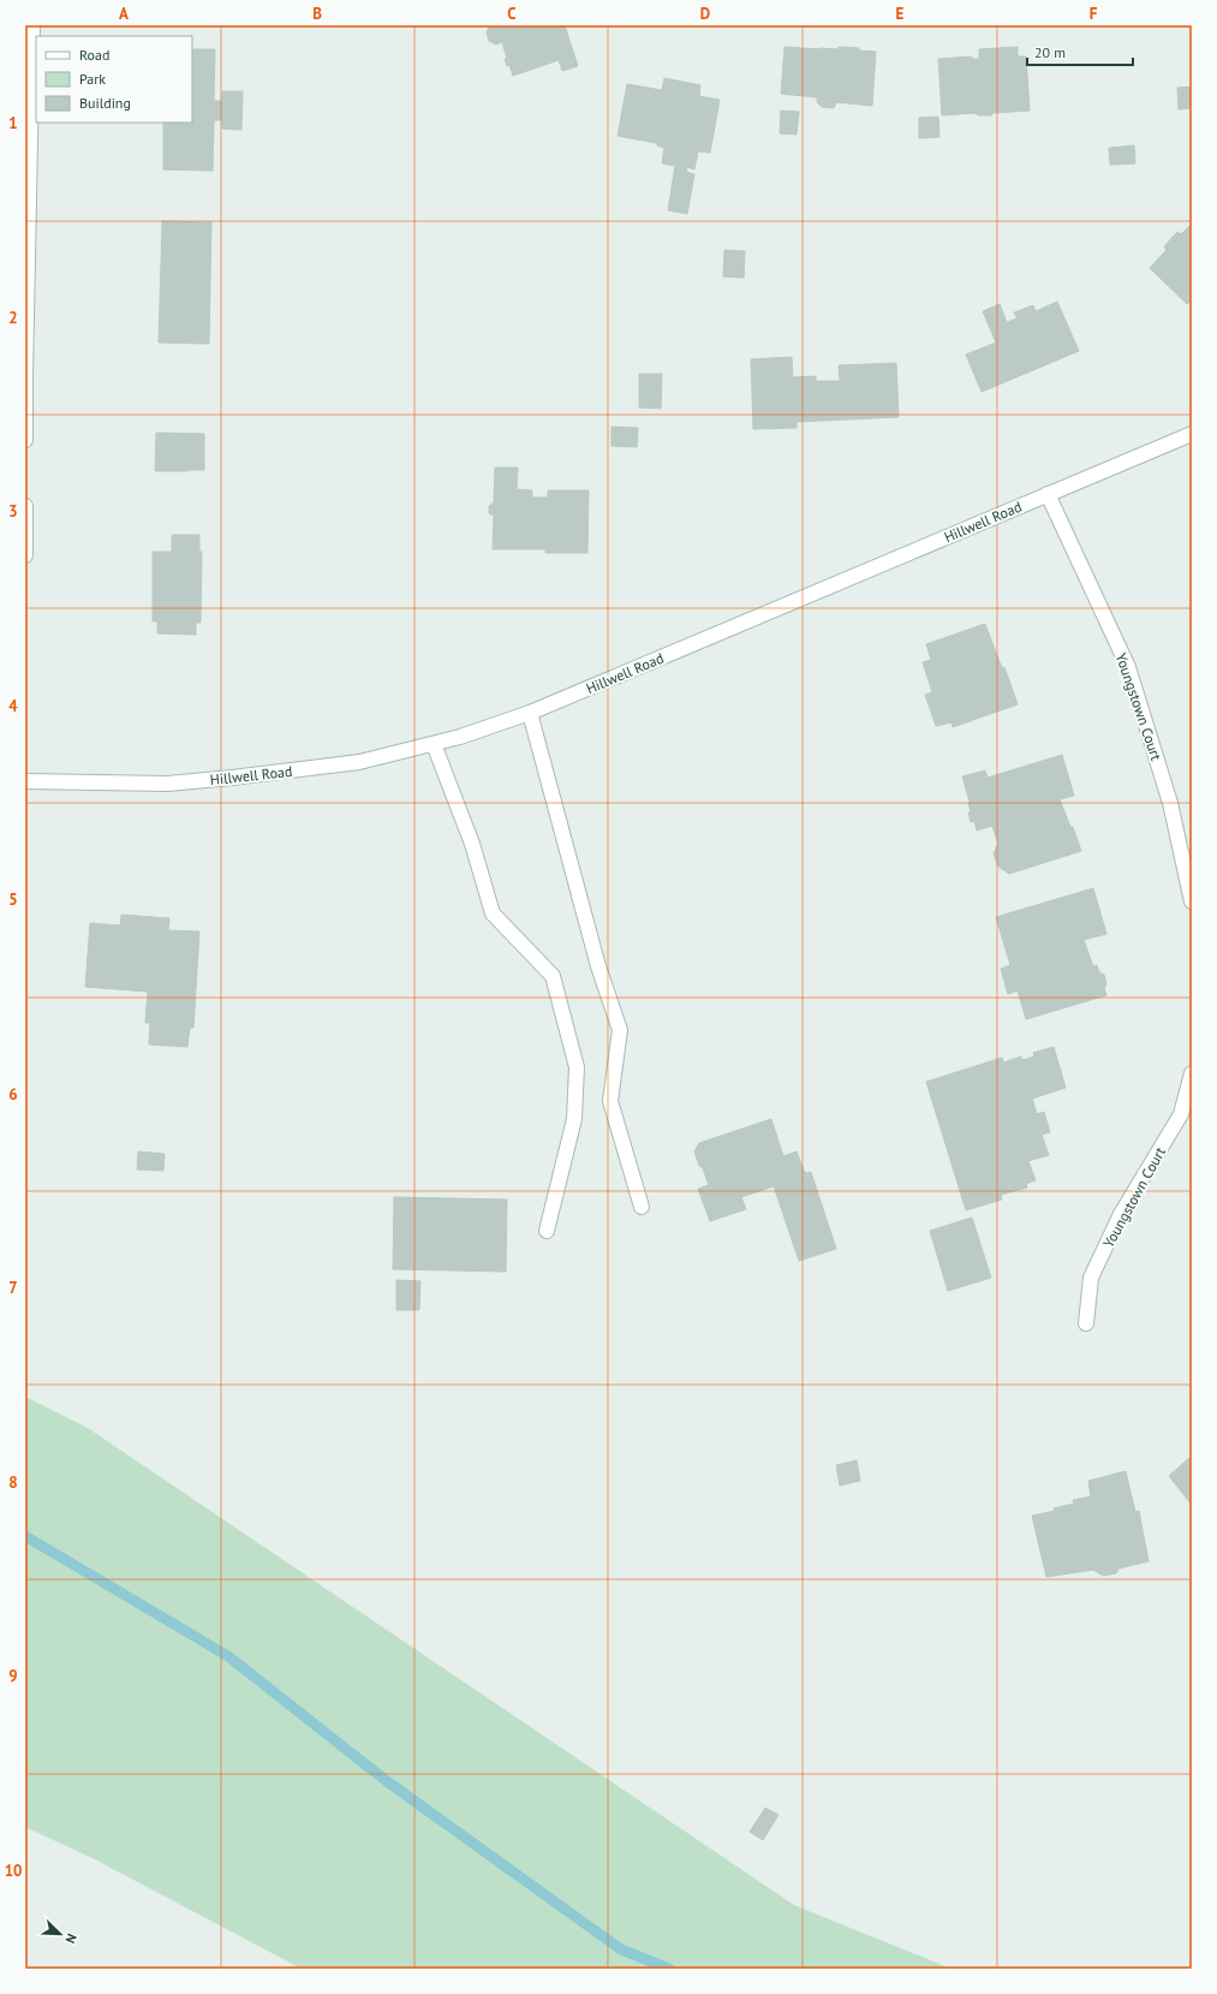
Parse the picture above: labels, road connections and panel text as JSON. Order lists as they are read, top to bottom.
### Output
{
  "streets": {
    "street": ["Hillwell Road", "Youngstown Court"]
  },
  "crossings": [
    ["Hillwell Road", "Youngstown Court"]
  ],
  "legend": ["Road", "Park", "Building"],
  "scale_bar": "20 m",
  "north": "bottom right",
  "grid": {
    "columns": [
      "A",
      "B",
      "C",
      "D",
      "E",
      "F"
    ],
    "rows": [
      "1",
      "2",
      "3",
      "4",
      "5",
      "6",
      "7",
      "8",
      "9",
      "10"
    ]
  }
}
